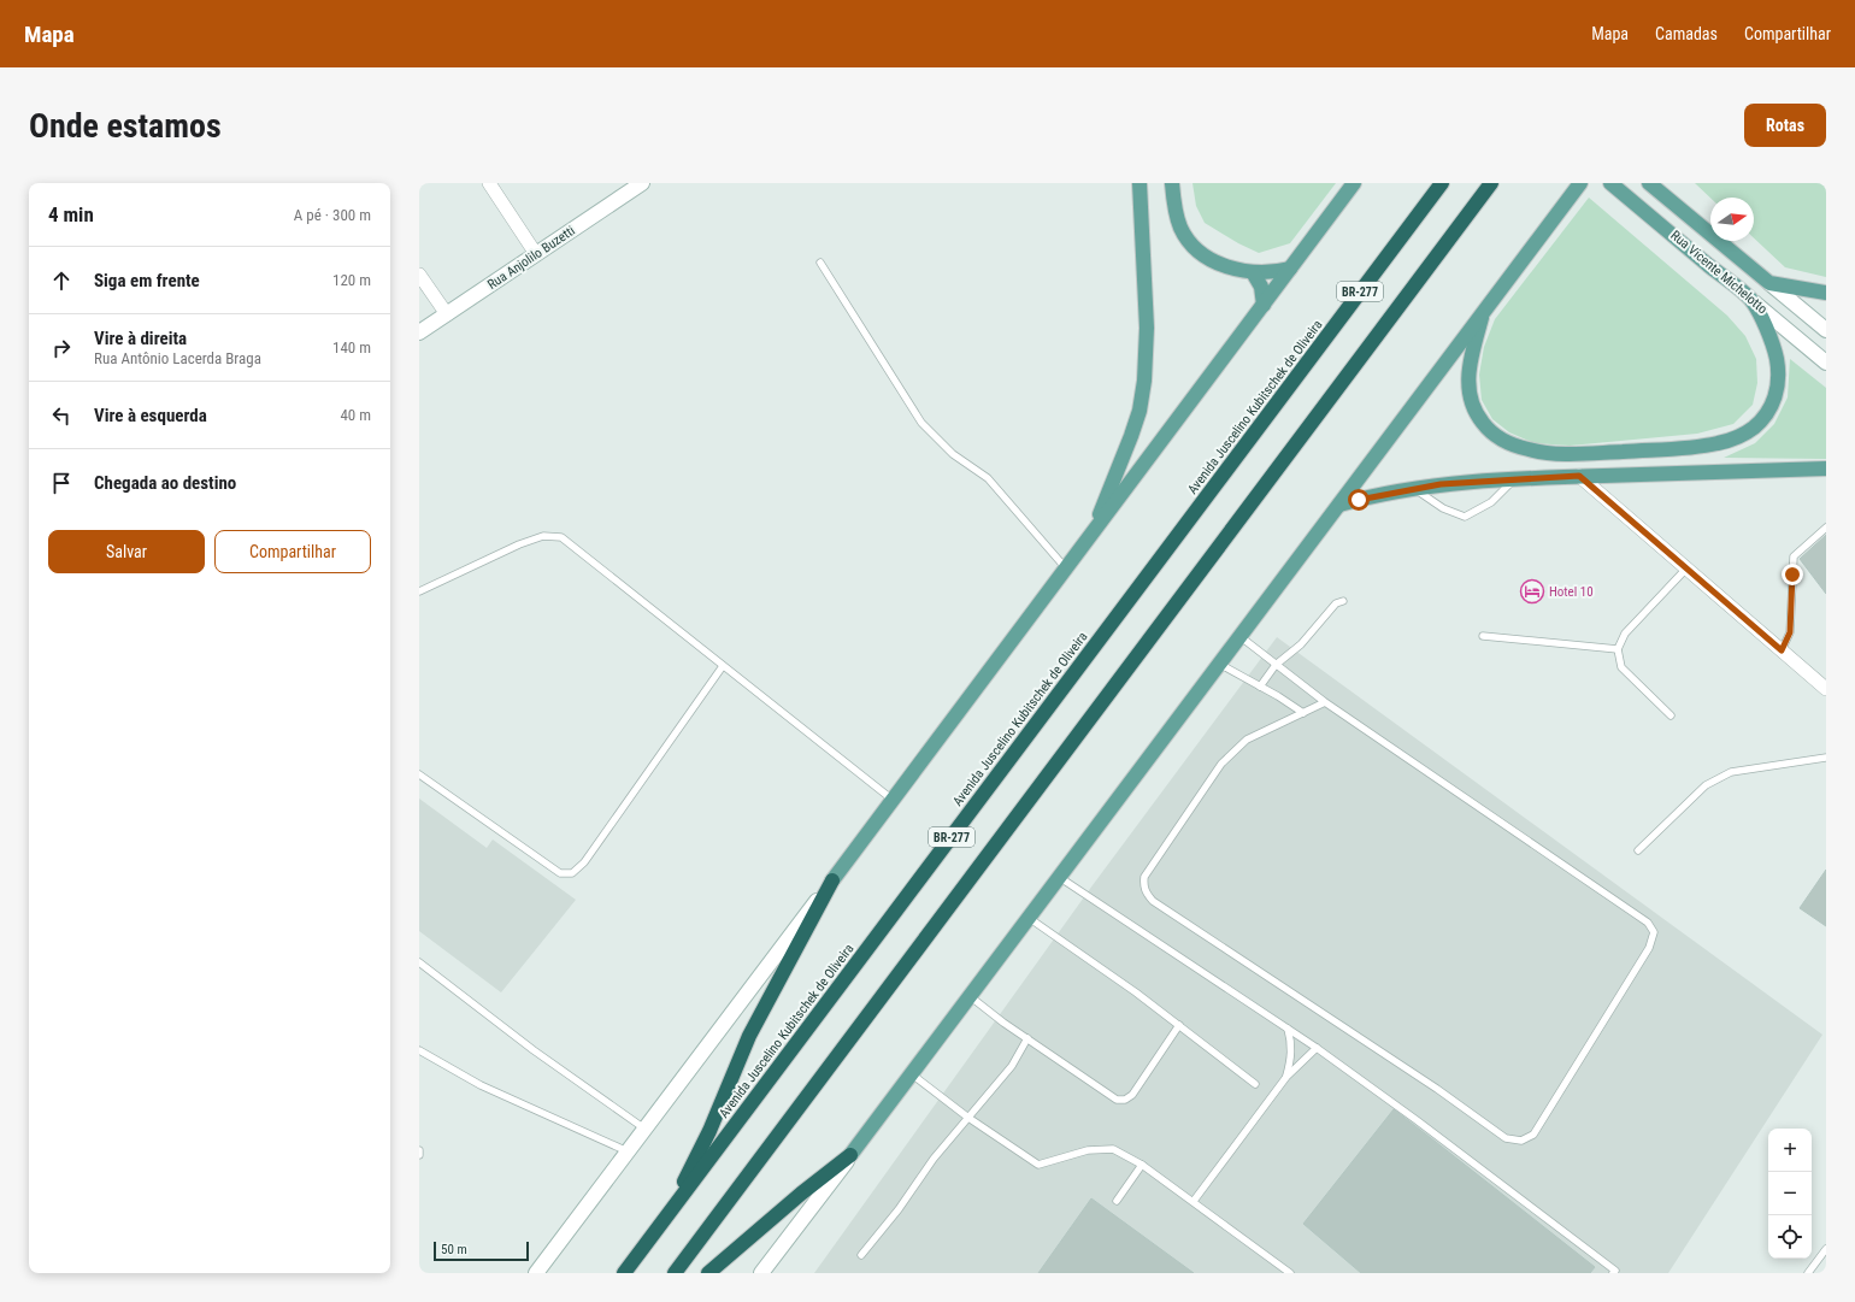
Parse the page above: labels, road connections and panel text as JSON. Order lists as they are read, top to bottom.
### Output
{
  "streets": {
    "highway": ["BR-277", "Avenida Juscelino Kubitschek de Oliveira"],
    "main road": ["Rua Anjolilo Buzetti", "Rua Vicente Michelotto"]
  },
  "places": {
    "hotel": ["Hotel 10"]
  },
  "scale_bar": "50 m",
  "north": "right",
  "page": {
    "header": "Mapa",
    "nav": ["Mapa", "Camadas", "Compartilhar"],
    "buttons": [
      "Rotas",
      ["Salvar", "Compartilhar"]
    ],
    "title": "Onde estamos",
    "heading": ["4 min", "A pé · 300 m"],
    "list": [
      ["Siga em frente", "120 m"],
      ["Vire à direita", "Rua Antônio Lacerda Braga", "140 m"],
      ["Vire à esquerda", "40 m"],
      "Chegada ao destino"
    ],
    "map_buttons": ["+", "−"],
    "scale": "50 m"
  }
}
